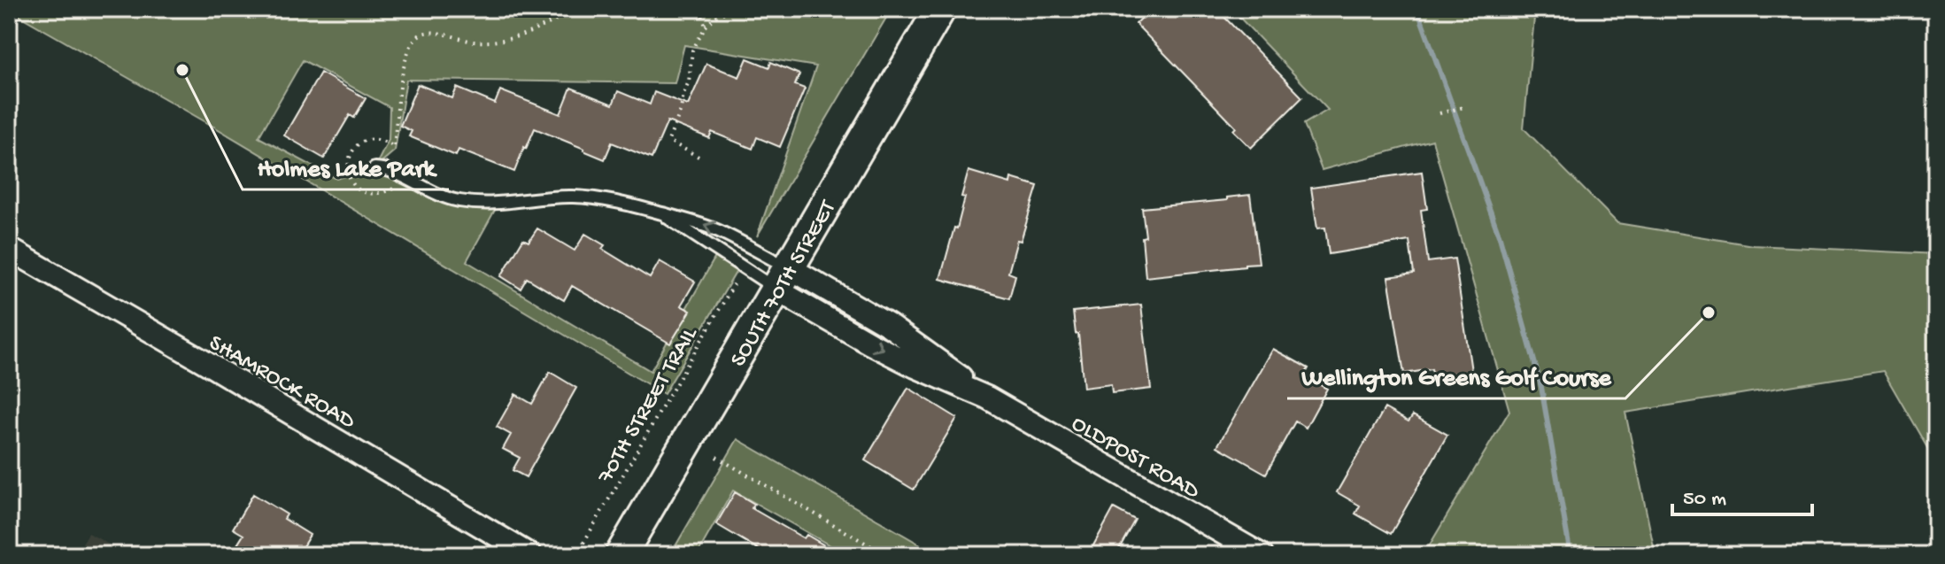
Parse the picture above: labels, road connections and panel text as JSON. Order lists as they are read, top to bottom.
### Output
{
  "streets": {
    "main road": ["SOUTH 70TH STREET"],
    "street": ["SHAMROCK ROAD", "OLDPOST ROAD"],
    "path": ["70TH STREET TRAIL"]
  },
  "crossings": [
    ["SOUTH 70TH STREET", "OLDPOST ROAD"]
  ],
  "places": ["Holmes Lake Park", "Wellington Greens Golf Course"],
  "scale_bar": "50 m"
}
